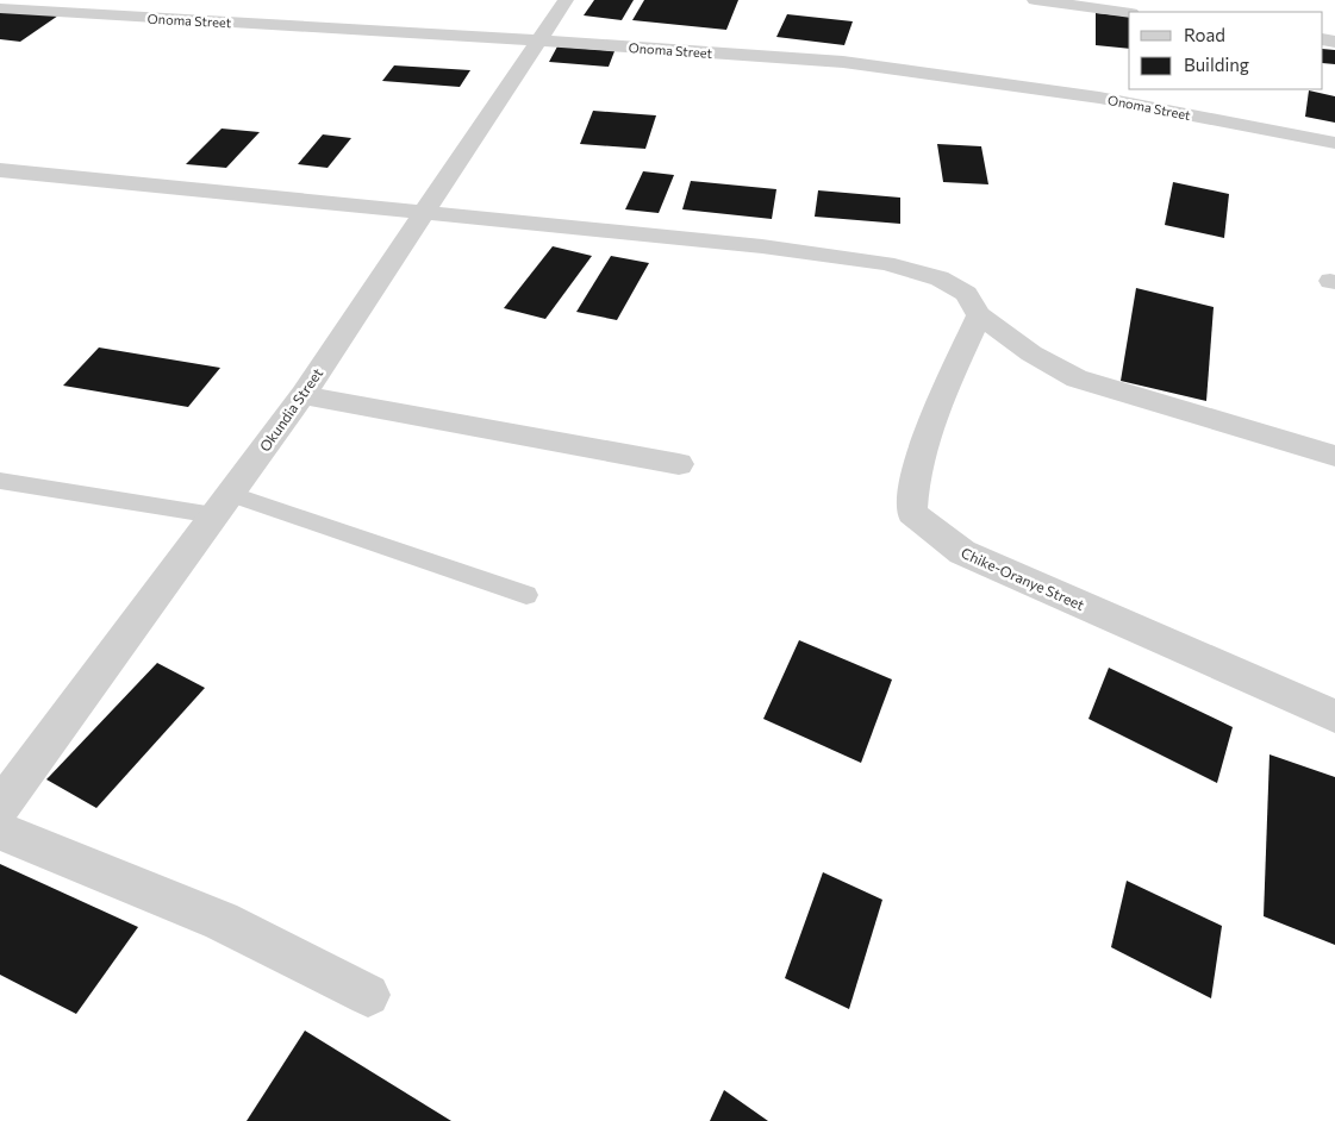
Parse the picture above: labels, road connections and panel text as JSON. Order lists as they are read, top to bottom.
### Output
{
  "streets": {
    "street": ["Onoma Street", "Okundia Street", "Chike-Oranye Street"]
  },
  "crossings": [
    ["Onoma Street", "Okundia Street"]
  ],
  "legend": ["Road", "Building"]
}
